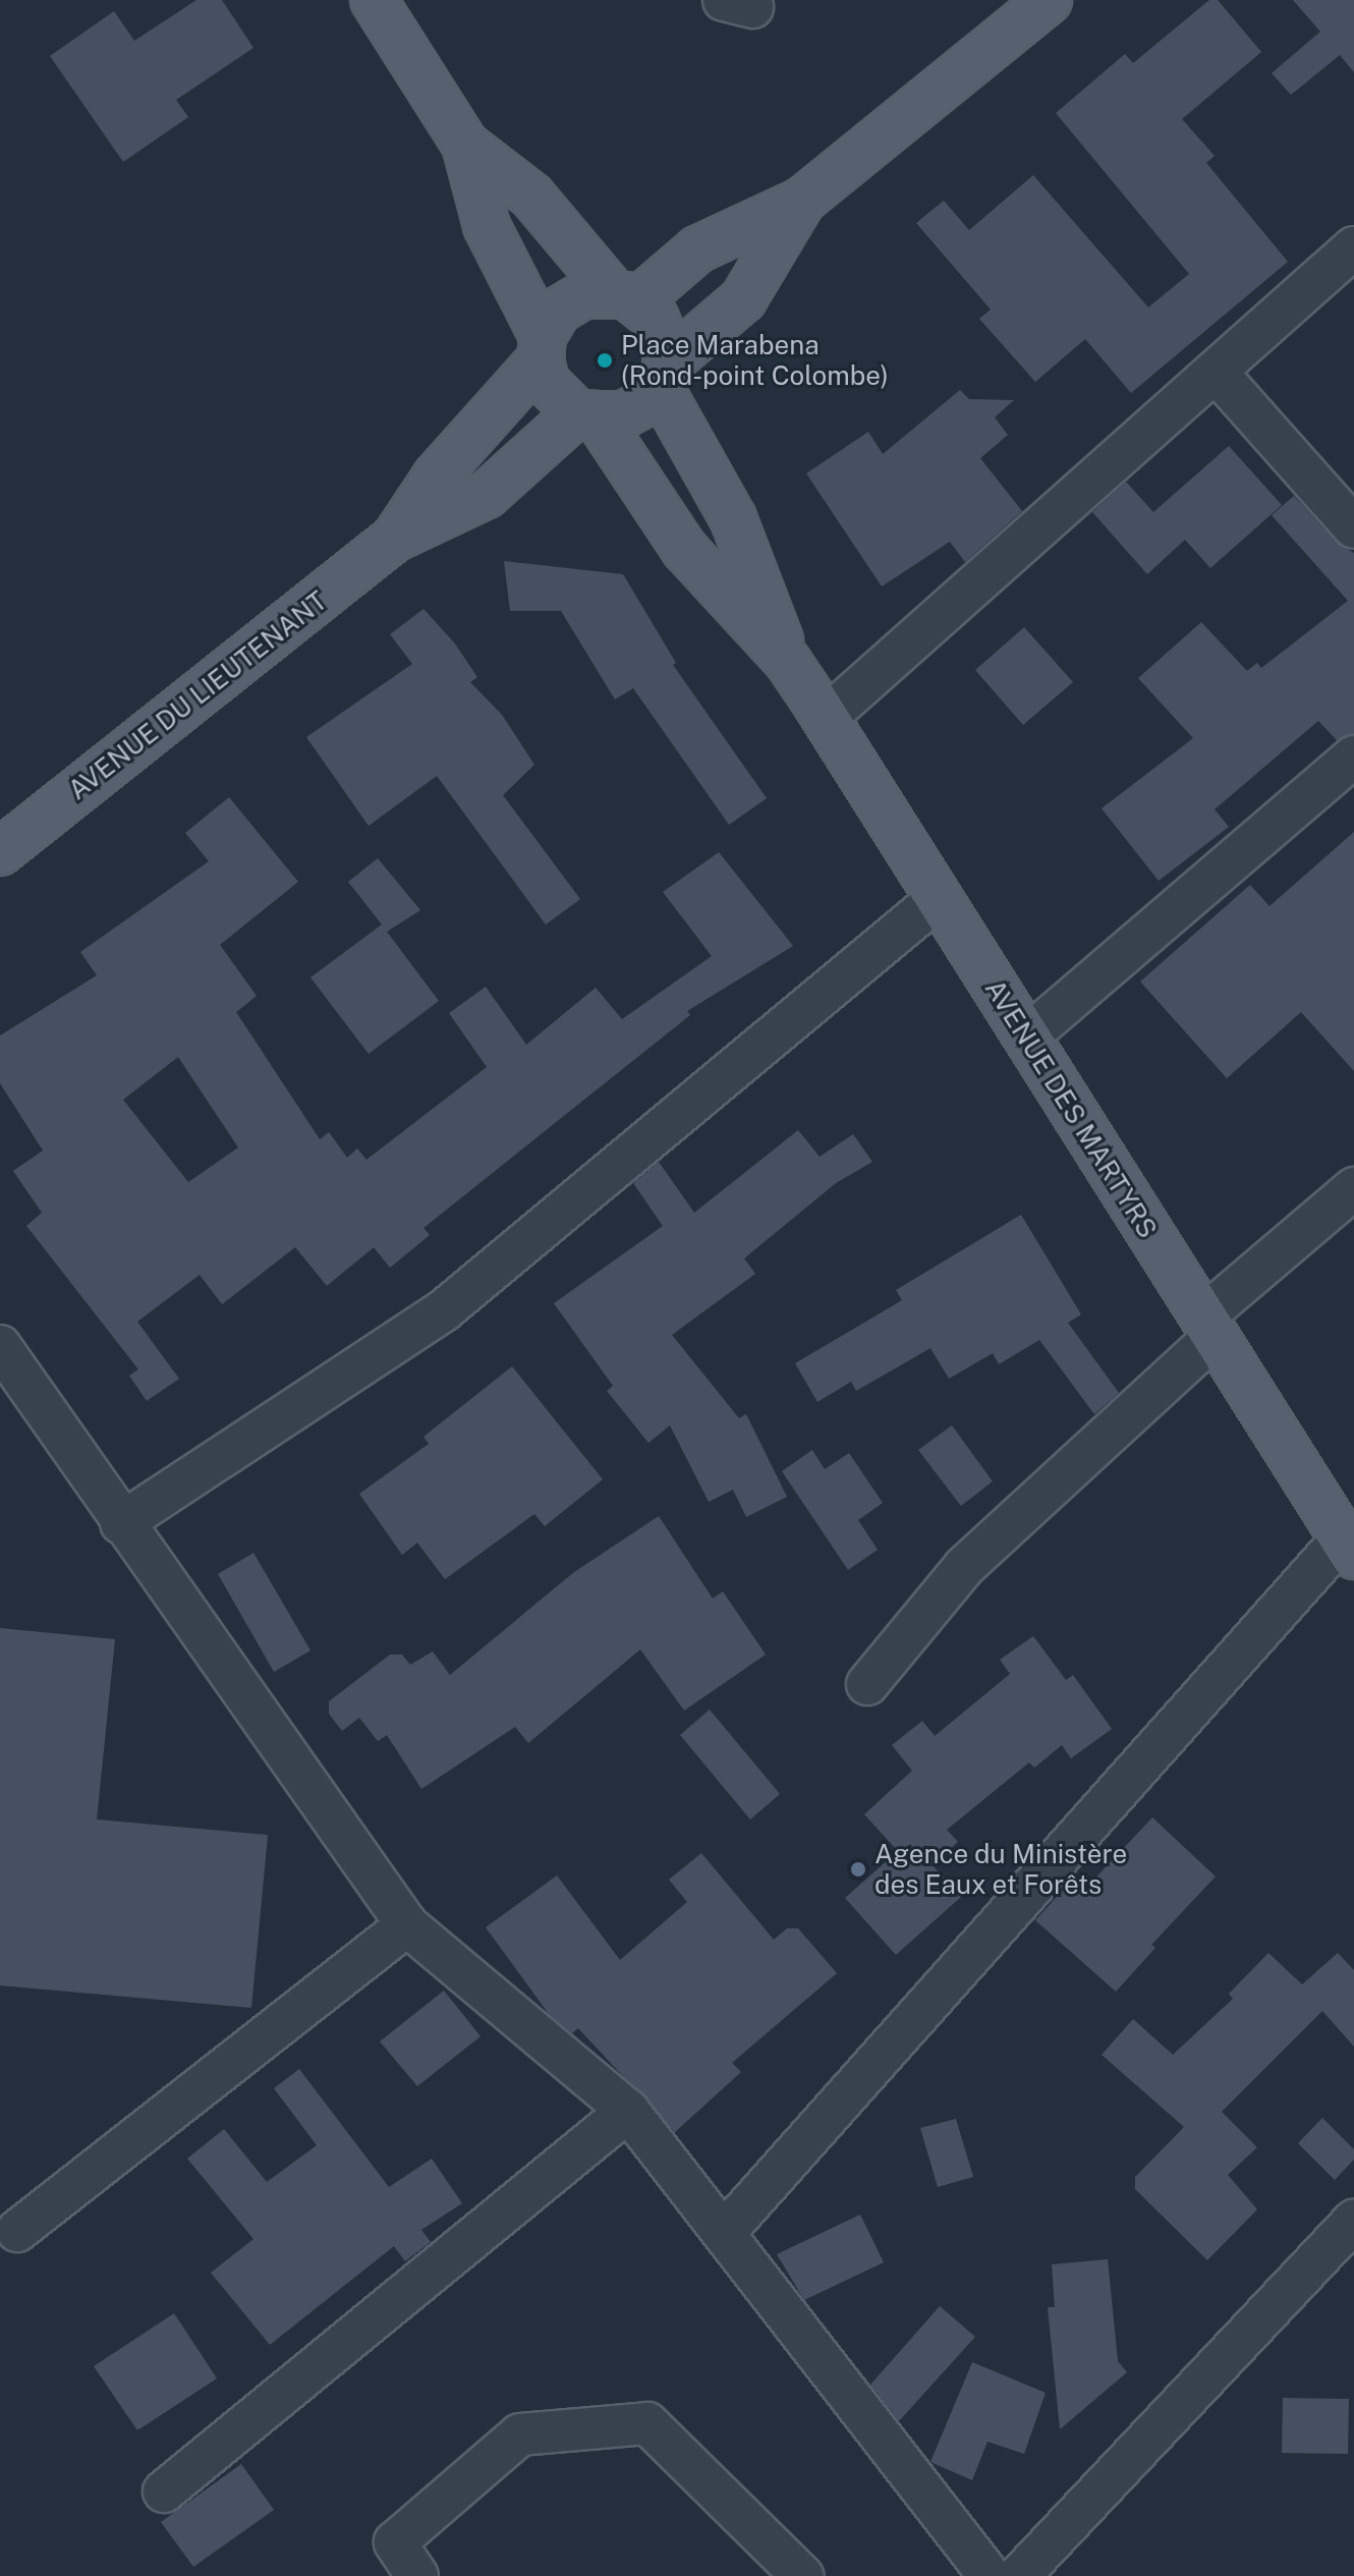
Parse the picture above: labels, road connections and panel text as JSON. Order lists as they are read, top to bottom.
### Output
{
  "streets": {
    "main road": ["AVENUE DU LIEUTENANT", "AVENUE DES MARTYRS"]
  },
  "crossings": [
    ["AVENUE DU LIEUTENANT", "AVENUE DES MARTYRS"]
  ],
  "places": ["Place Marabena (Rond-point Colombe)", "Agence du Ministère des Eaux et Forêts"]
}
